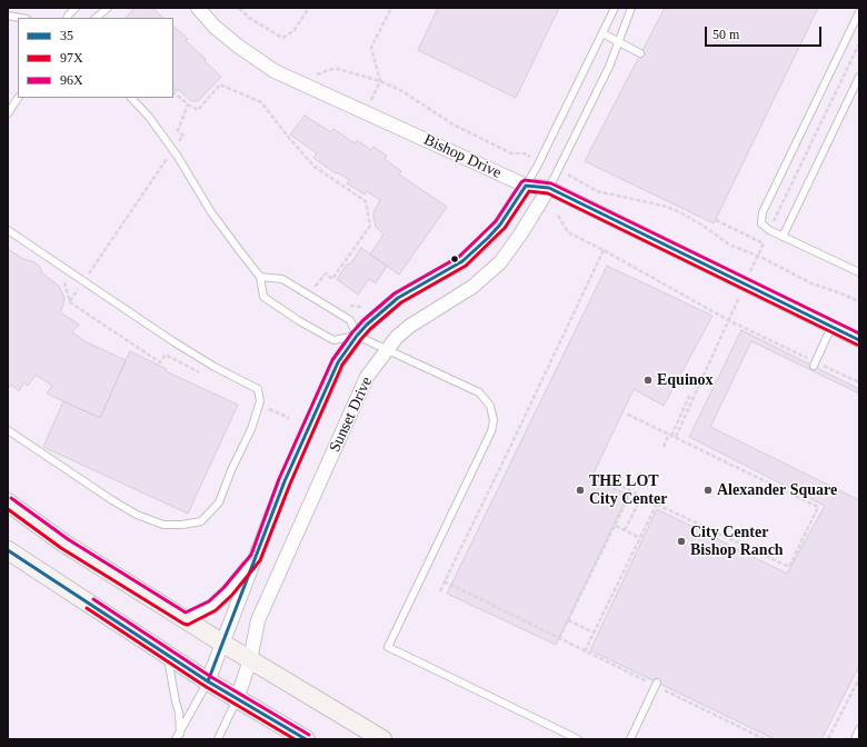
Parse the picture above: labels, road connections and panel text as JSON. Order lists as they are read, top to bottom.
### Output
{
  "streets": {
    "street": ["Bishop Drive", "Sunset Drive"]
  },
  "crossings": [
    ["Bishop Drive", "Sunset Drive"]
  ],
  "places": [
    "Equinox",
    "THE LOT City Center",
    "Alexander Square",
    "City Center Bishop Ranch"
  ],
  "lines": ["transit line 96X", "transit line 35", "transit line 97X"],
  "legend": ["35", "97X", "96X"],
  "scale_bar": "50 m"
}
